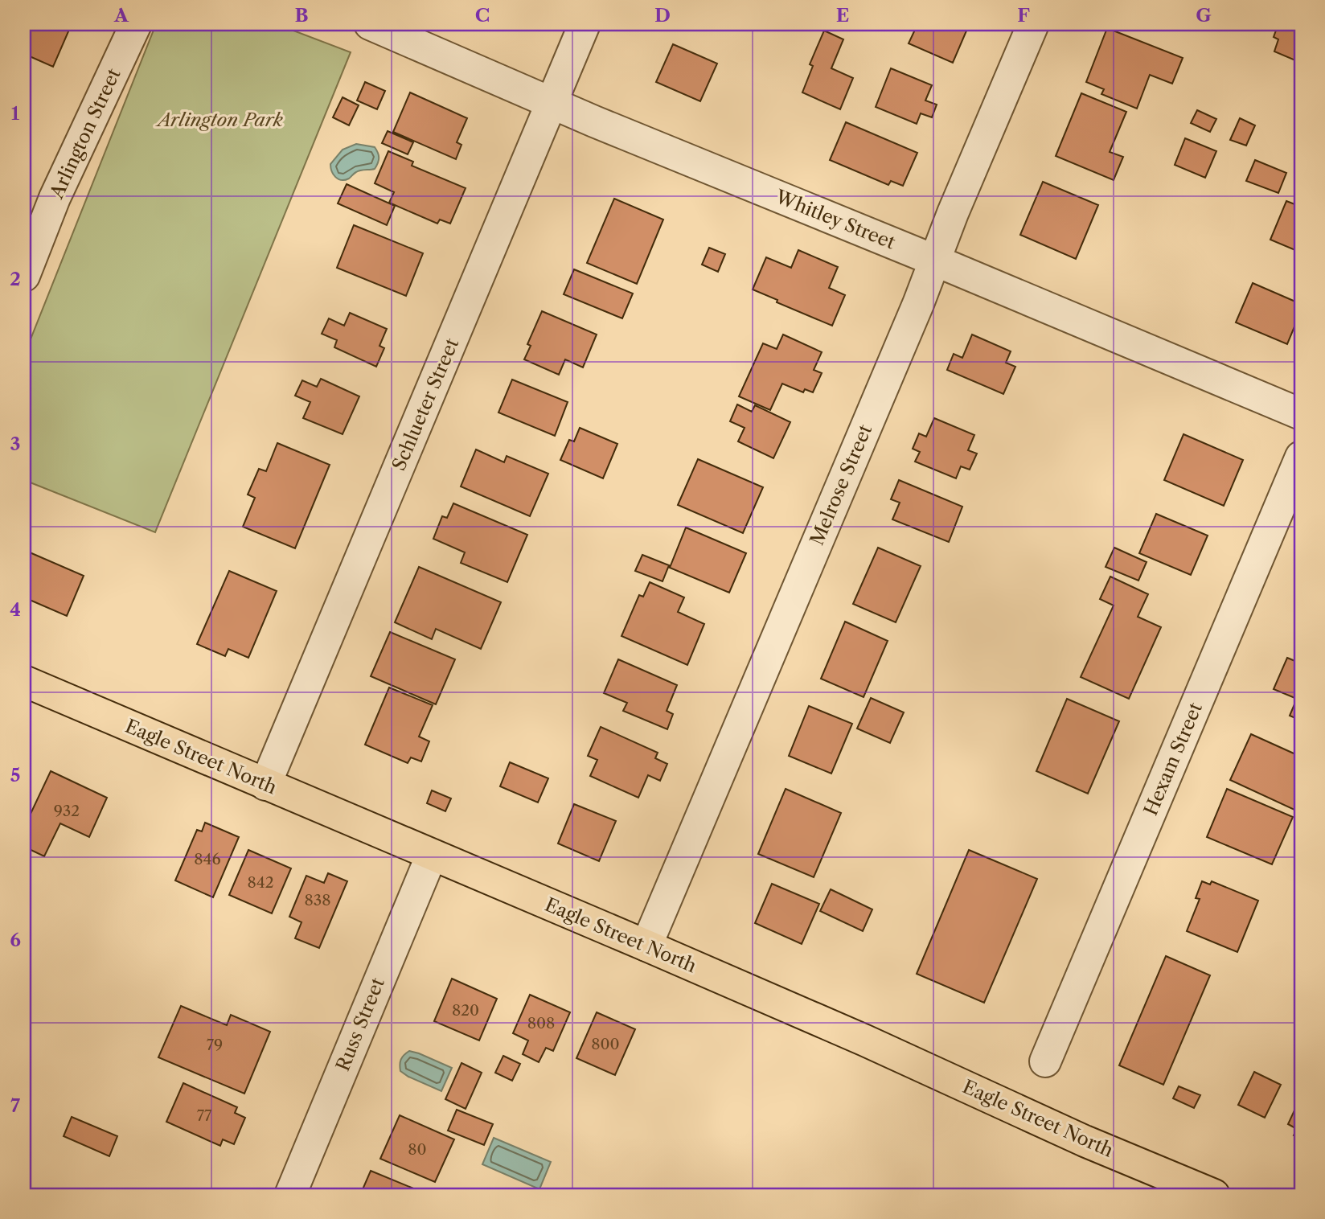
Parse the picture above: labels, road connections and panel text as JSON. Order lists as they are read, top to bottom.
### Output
{
  "streets": {
    "main road": ["Eagle Street North"],
    "street": [
      "Arlington Street",
      "Whitley Street",
      "Schlueter Street",
      "Melrose Street",
      "Hexam Street",
      "Russ Street"
    ]
  },
  "crossings": [
    ["Whitley Street", "Schlueter Street"],
    ["Whitley Street", "Melrose Street"],
    ["Schlueter Street", "Eagle Street North"],
    ["Melrose Street", "Eagle Street North"],
    ["Eagle Street North", "Russ Street"]
  ],
  "parks": ["Arlington Park"],
  "house_numbers": [
    "932",
    "846",
    "842",
    "838",
    "820",
    "808",
    "800",
    "79",
    "77",
    "80"
  ],
  "grid": {
    "columns": [
      "A",
      "B",
      "C",
      "D",
      "E",
      "F",
      "G"
    ],
    "rows": [
      "1",
      "2",
      "3",
      "4",
      "5",
      "6",
      "7"
    ]
  }
}
